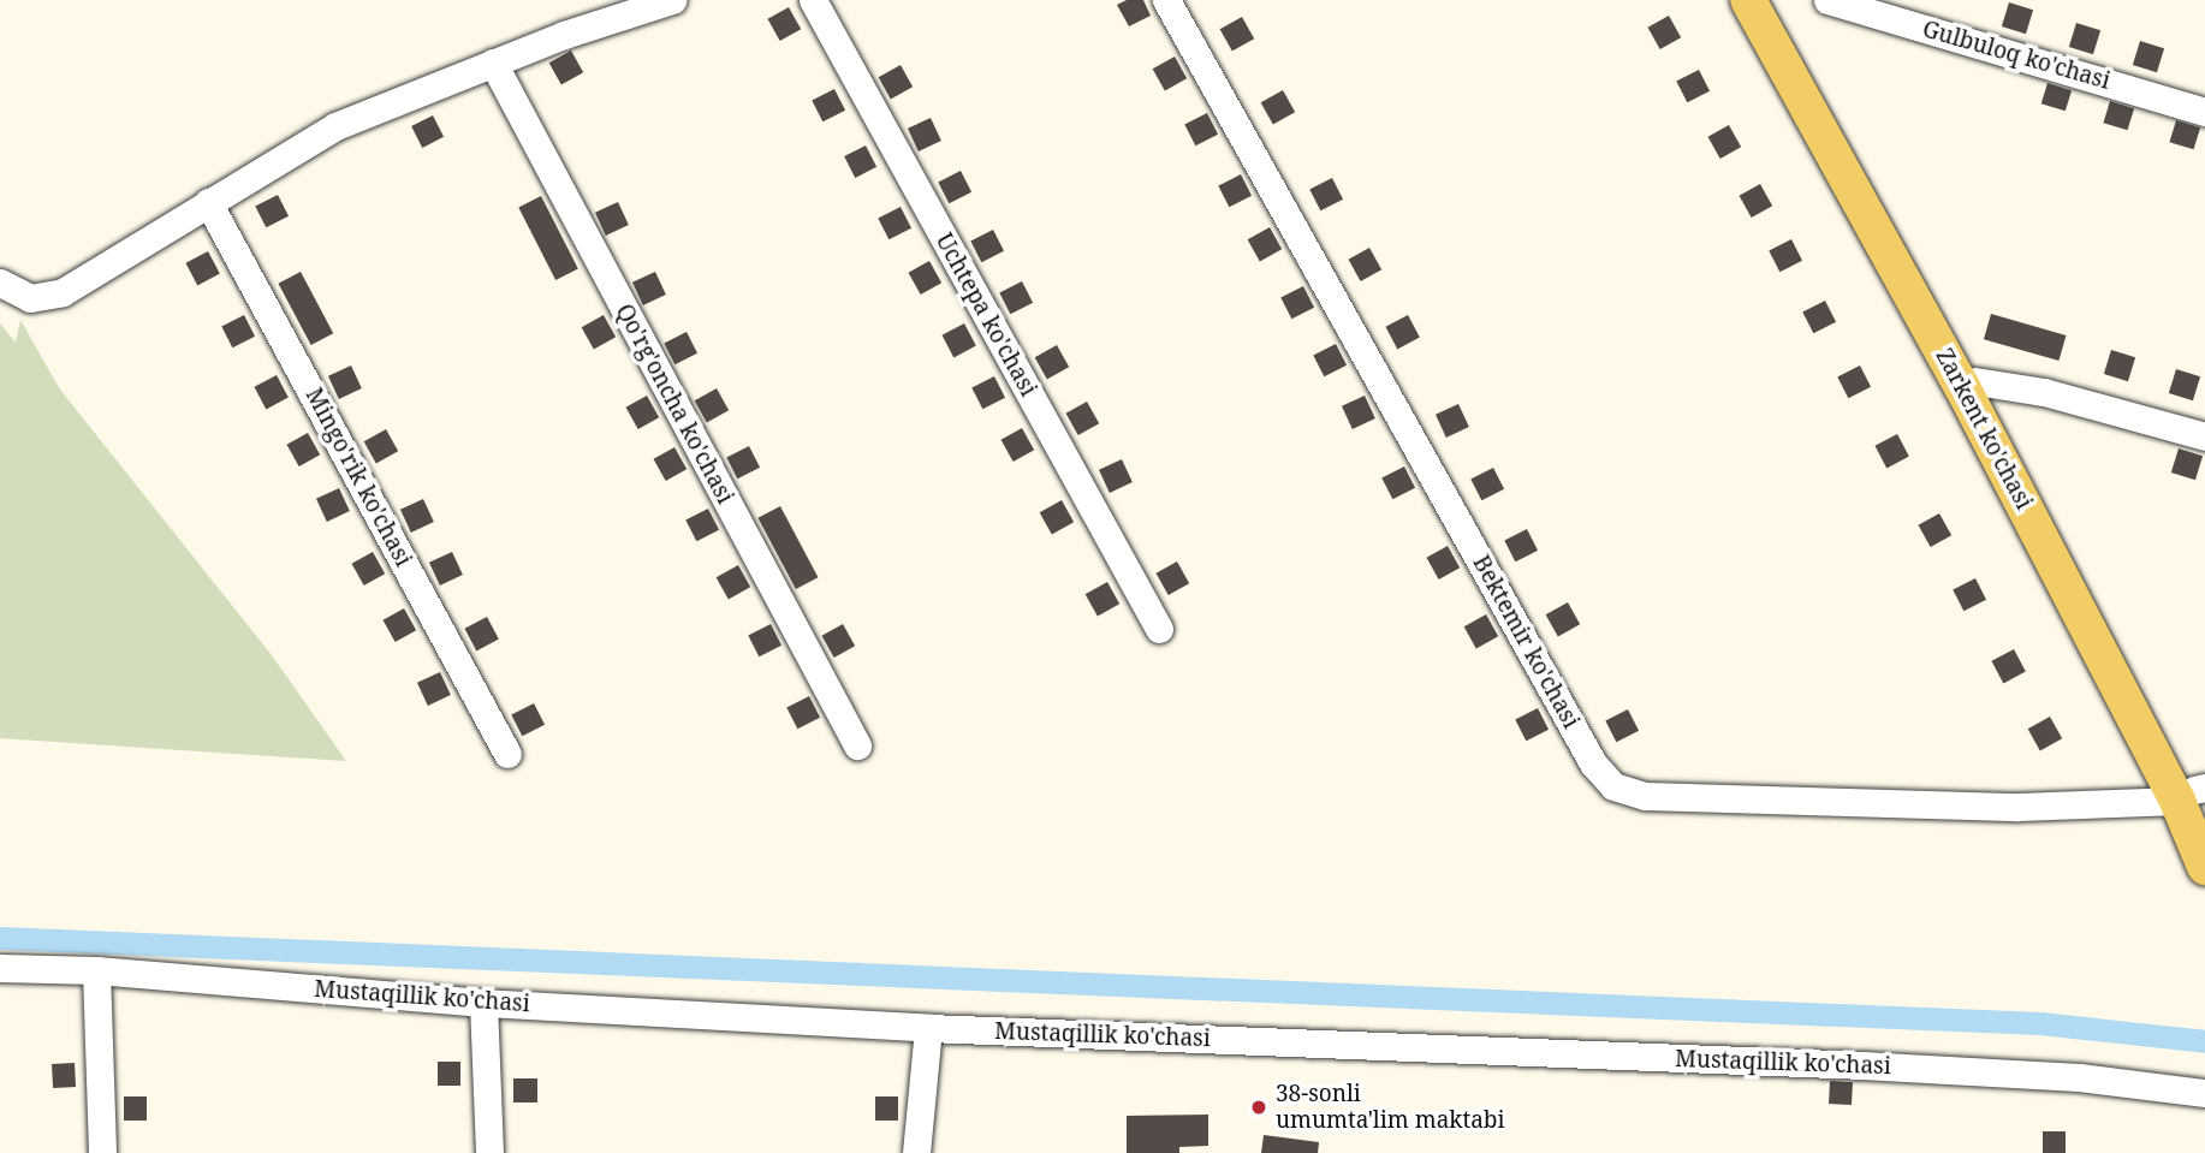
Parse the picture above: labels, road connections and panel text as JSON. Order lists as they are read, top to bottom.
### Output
{
  "streets": {
    "main road": ["Zarkent ko'chasi"],
    "street": [
      "Gulbuloq ko'chasi",
      "Uchtepa ko'chasi",
      "Qo'rg'oncha ko'chasi",
      "Mingo'rik ko'chasi",
      "Bektemir ko'chasi",
      "Mustaqillik ko'chasi"
    ]
  },
  "crossings": [
    ["Zarkent ko'chasi", "Bektemir ko'chasi"]
  ],
  "places": ["38-sonli umumta'lim maktabi"]
}
